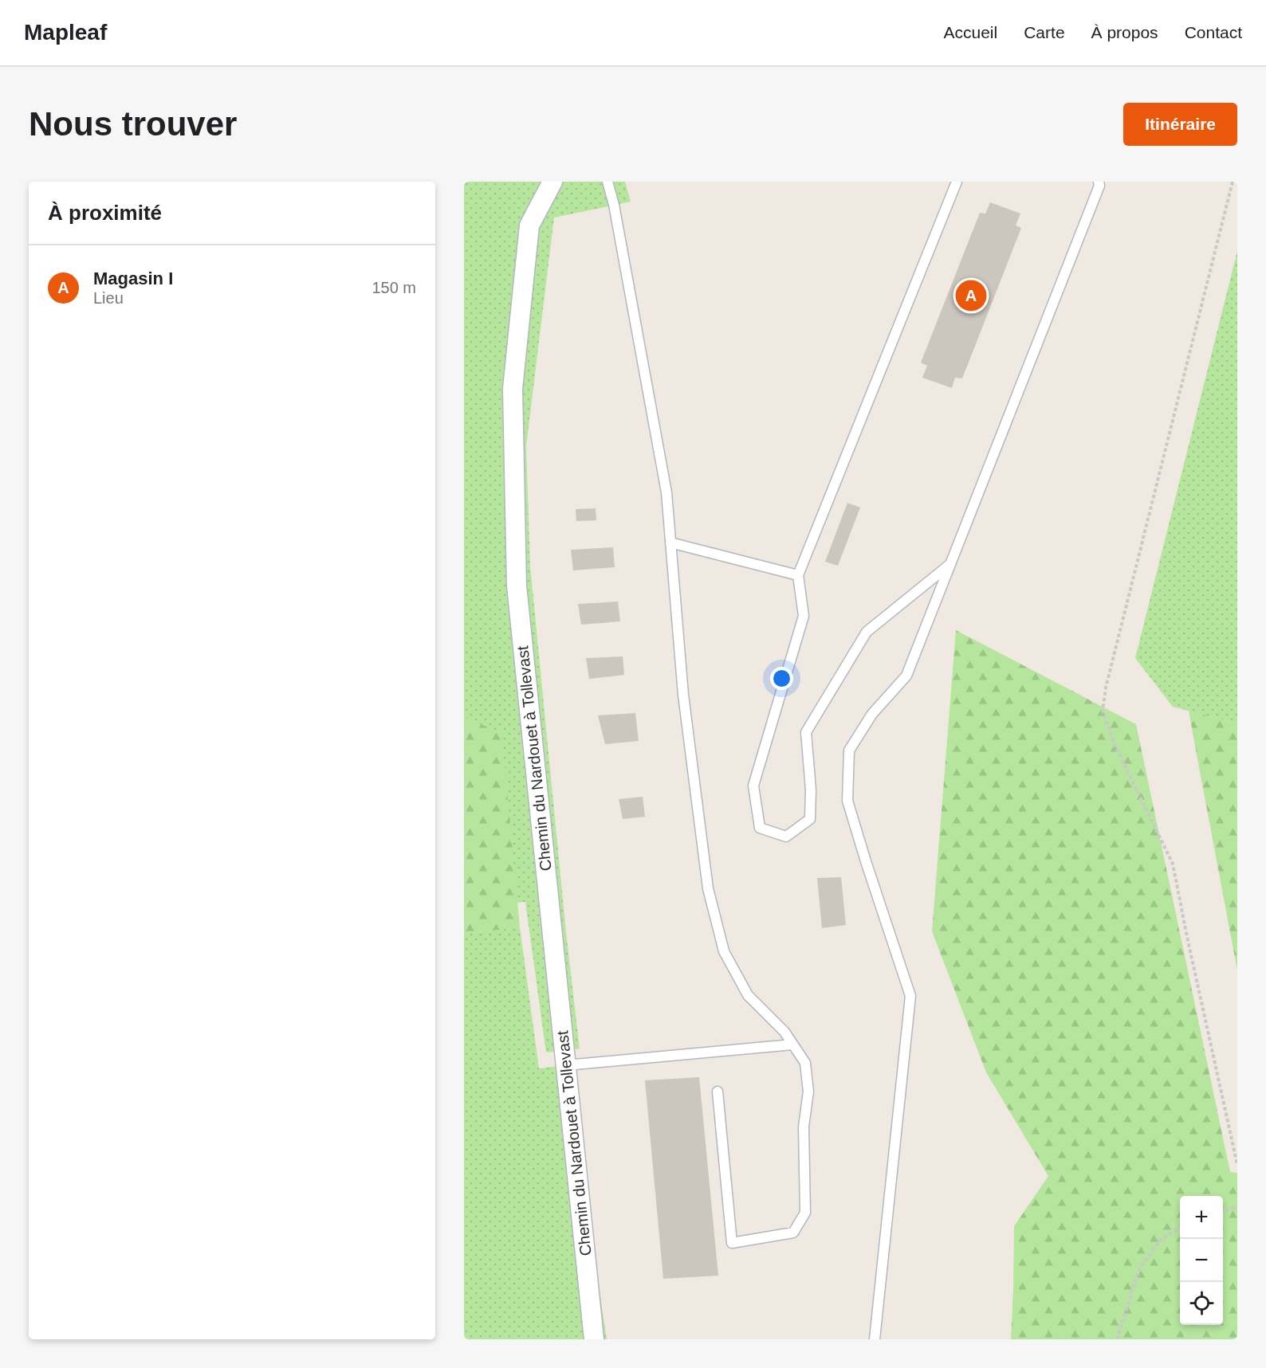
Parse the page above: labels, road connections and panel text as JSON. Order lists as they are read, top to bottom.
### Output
{
  "streets": {
    "street": ["Chemin du Nardouet à Tollevast"]
  },
  "page": {
    "header": "Mapleaf",
    "nav": [
      "Accueil",
      "Carte",
      "À propos",
      "Contact"
    ],
    "buttons": "Itinéraire",
    "title": "Nous trouver",
    "heading": "À proximité",
    "list": [
      {
        "mark": "A",
        "name": "Magasin I",
        "note": "Lieu",
        "value": "150 m"
      }
    ],
    "pins": "A",
    "map_buttons": ["+", "−"]
  }
}
